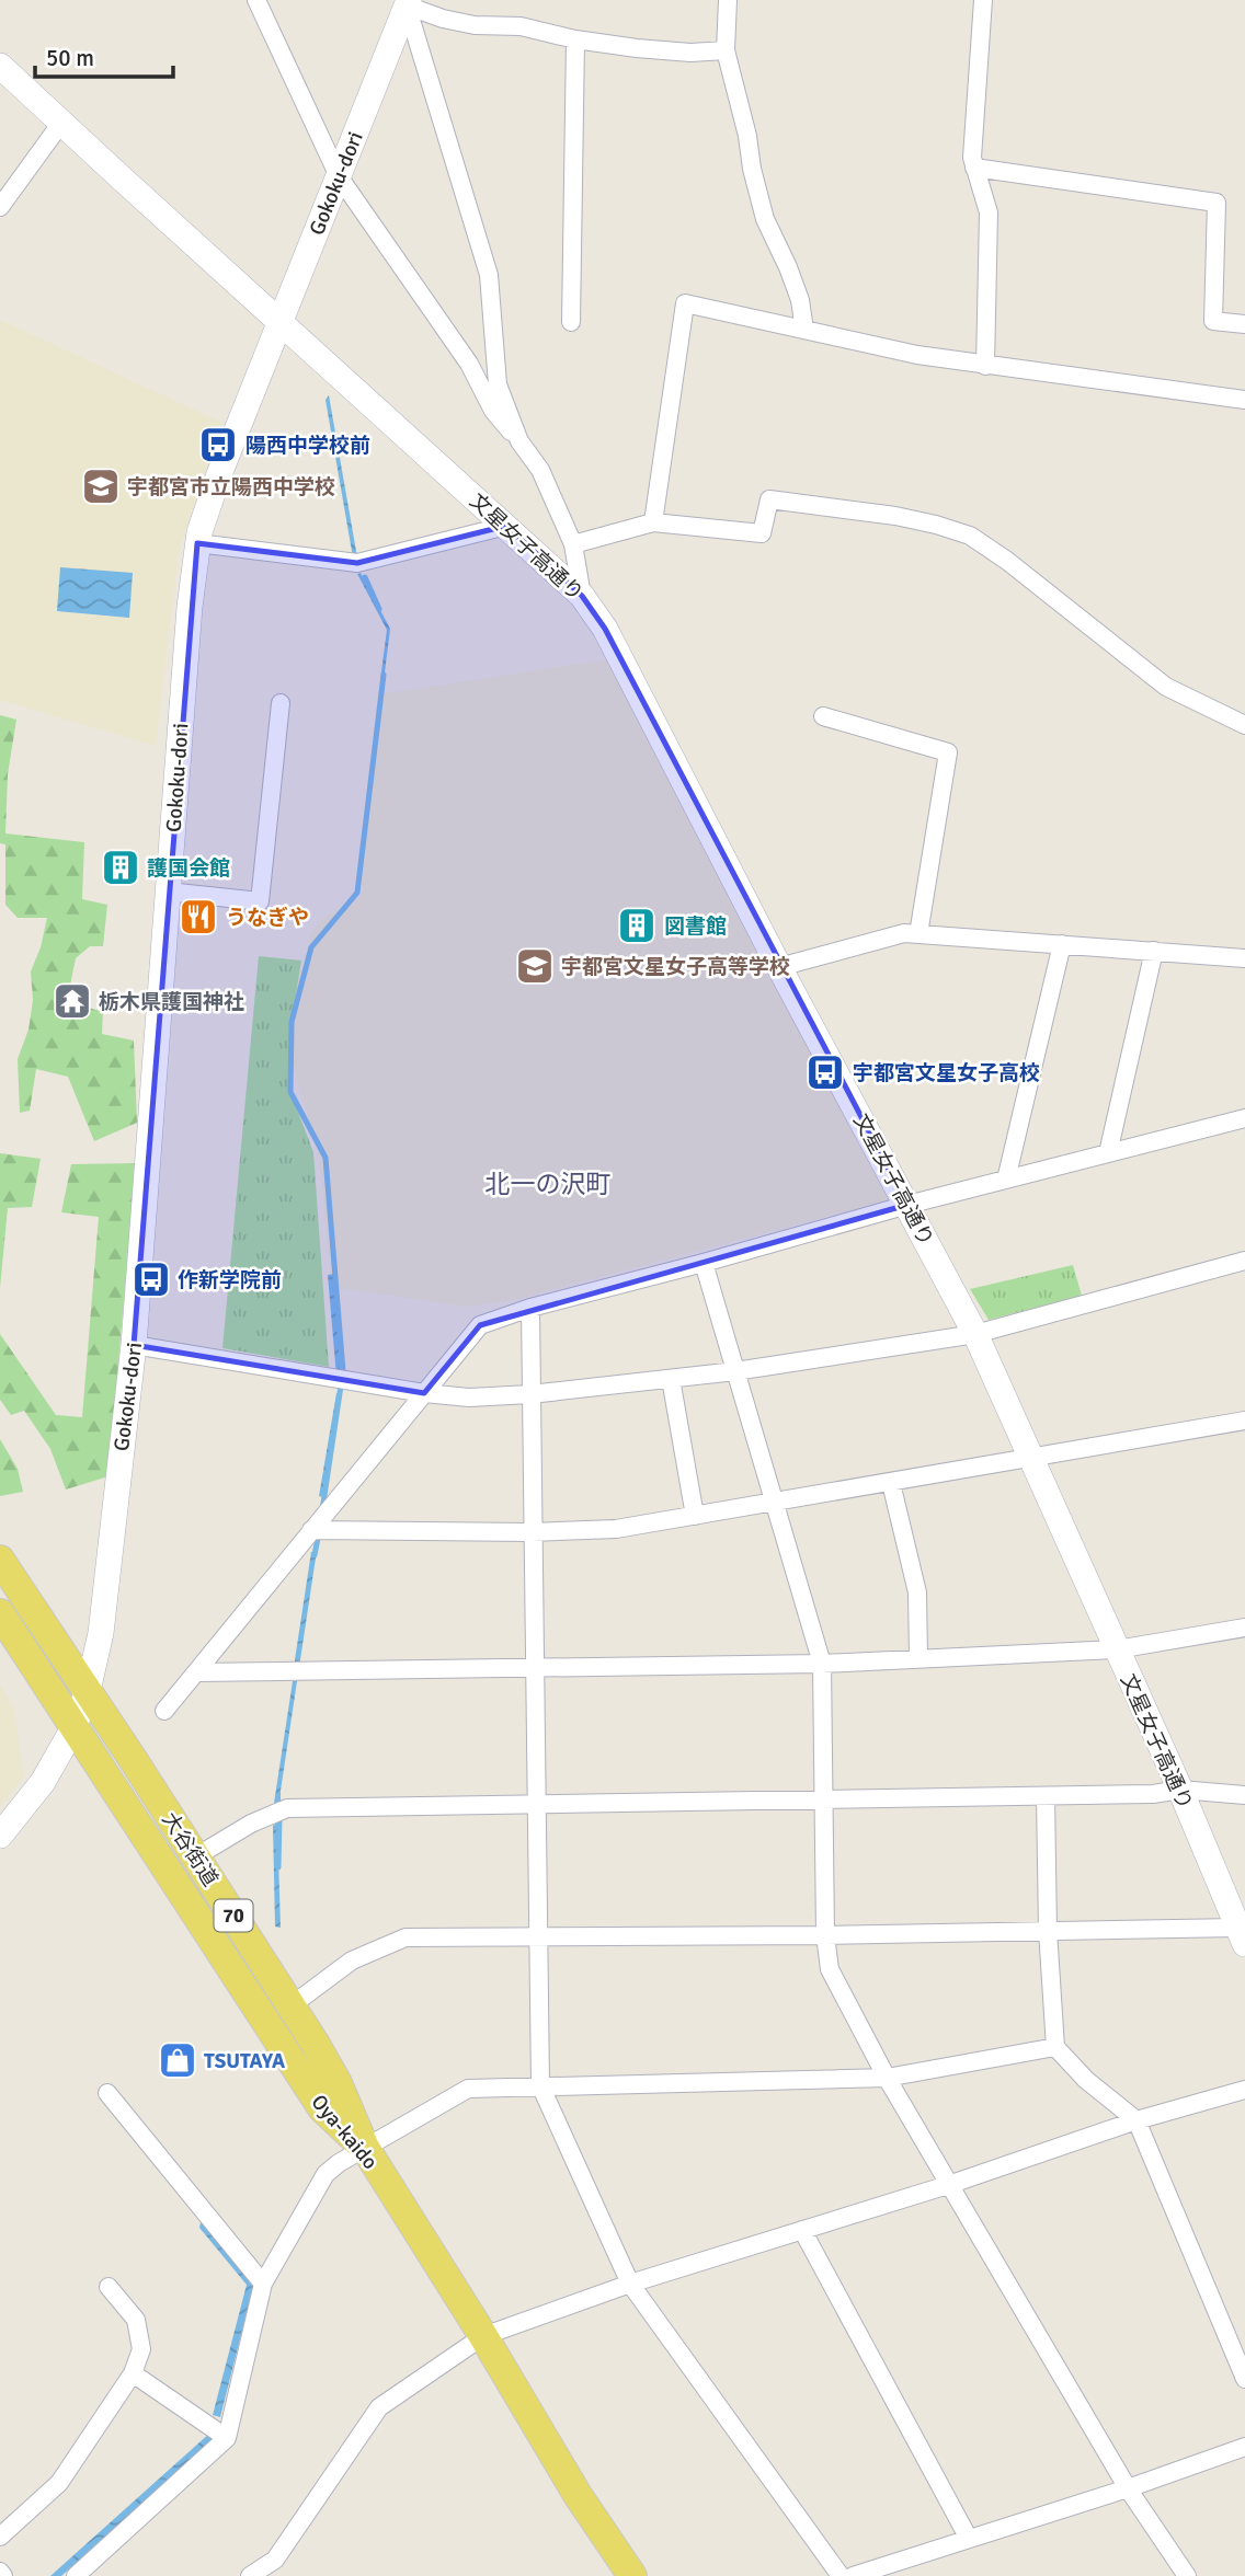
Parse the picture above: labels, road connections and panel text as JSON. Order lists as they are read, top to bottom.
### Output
{
  "streets": {
    "main road": ["大谷街道", "70", "Oya-kaido"],
    "street": ["Gokoku-dori", "文星女子高通り"]
  },
  "crossings": [
    ["Gokoku-dori", "文星女子高通り"],
    ["Gokoku-dori", "大谷街道"],
    ["Gokoku-dori", "Oya-kaido"],
    ["大谷街道", "Oya-kaido"]
  ],
  "districts": ["北一の沢町"],
  "places": {
    "bus stop": ["陽西中学校前", "宇都宮文星女子高校", "作新学院前"],
    "school or university": ["宇都宮市立陽西中学校", "宇都宮文星女子高等学校"],
    "building": ["護国会館", "図書館"],
    "restaurant": ["うなぎや"],
    "temple": ["栃木県護国神社"],
    "shop": ["TSUTAYA"]
  },
  "scale_bar": "50 m"
}
